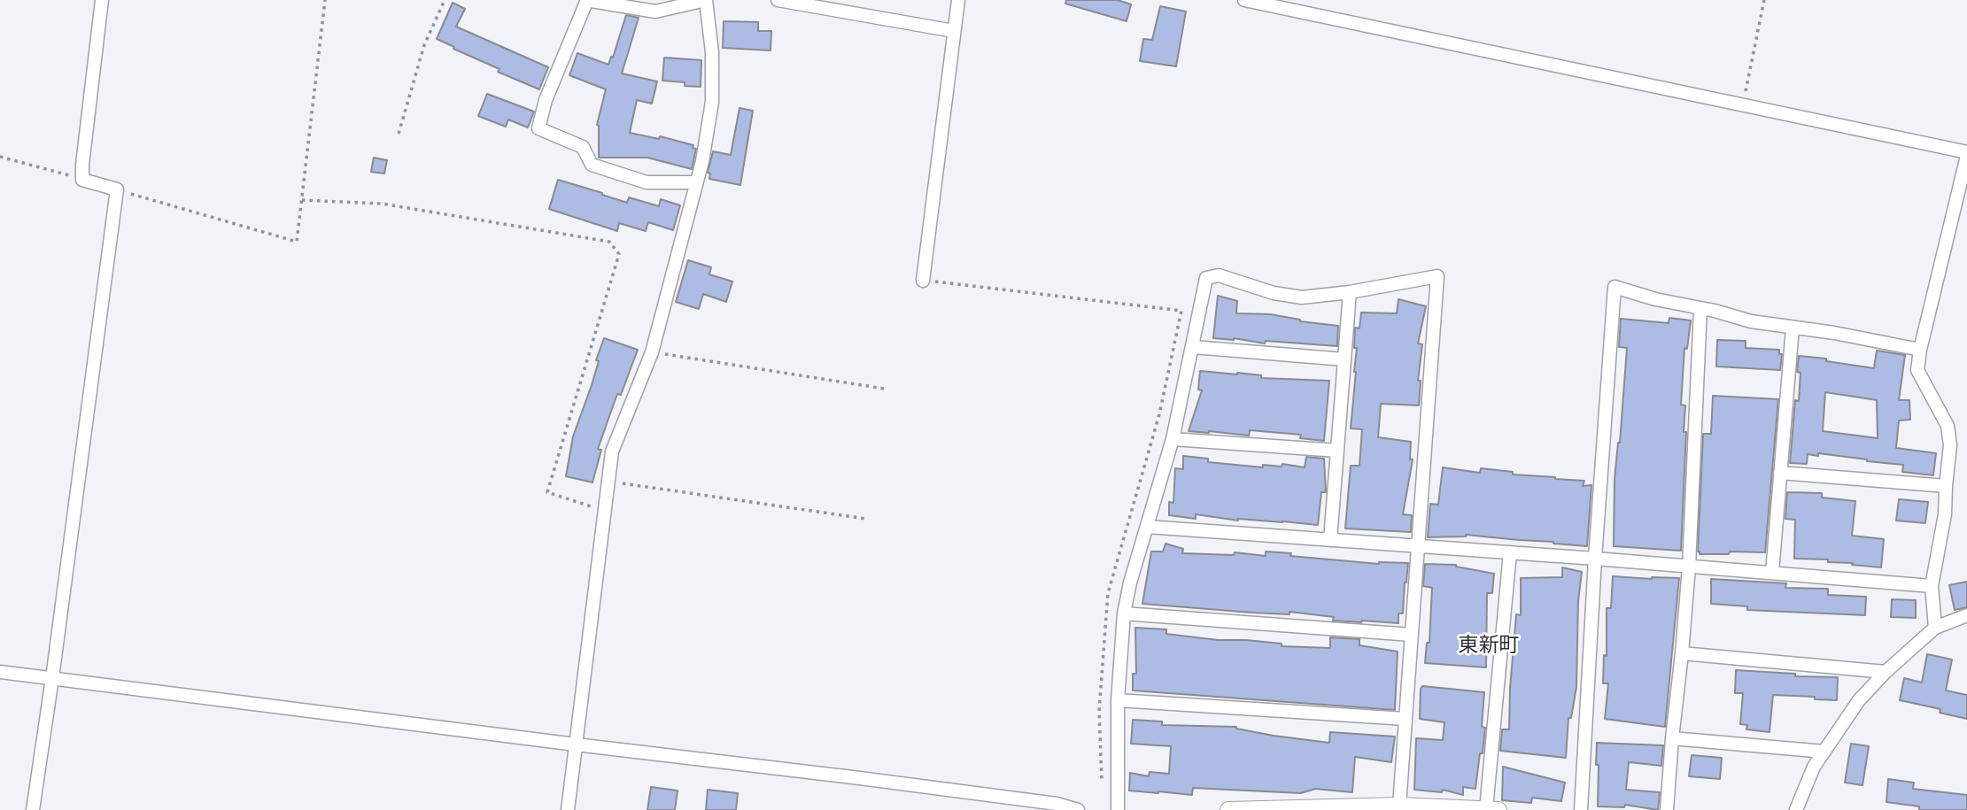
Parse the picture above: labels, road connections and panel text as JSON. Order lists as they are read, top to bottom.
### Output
{
  "districts": ["東新町"]
}
